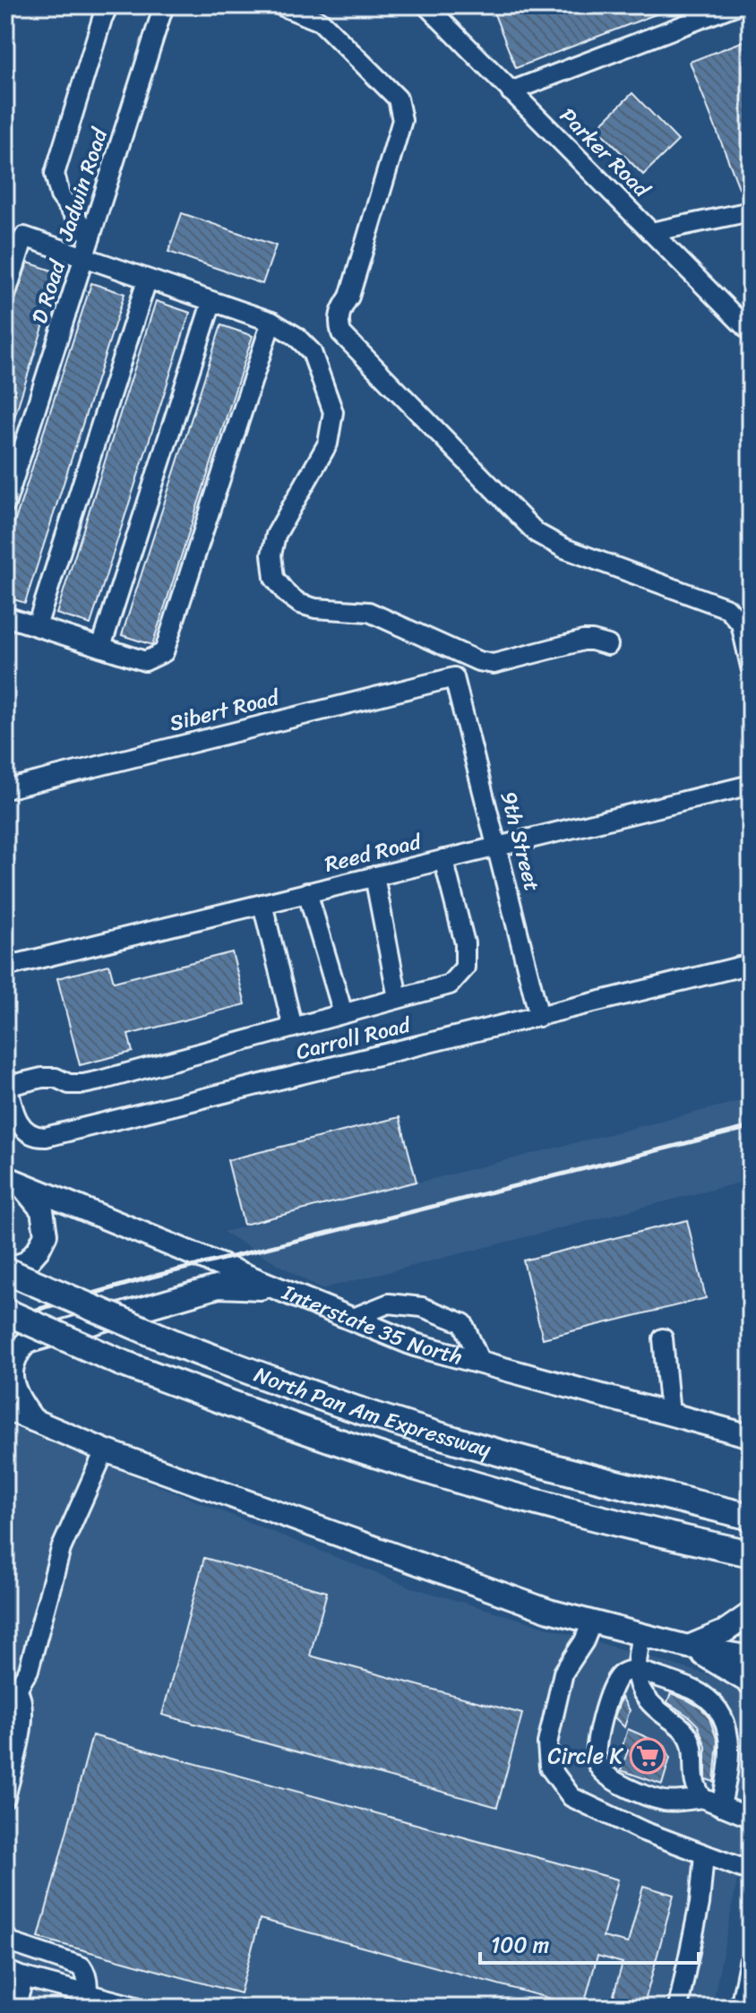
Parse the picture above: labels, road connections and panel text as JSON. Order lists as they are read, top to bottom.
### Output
{
  "streets": {
    "highway": ["North Pan Am Expressway"],
    "main road": ["Interstate 35 North"],
    "street": [
      "Parker Road",
      "Jadwin Road",
      "D Road",
      "Sibert Road",
      "9th Street",
      "Reed Road",
      "Carroll Road"
    ]
  },
  "crossings": [
    ["Jadwin Road", "D Road"],
    ["Sibert Road", "9th Street"],
    ["9th Street", "Reed Road"],
    ["9th Street", "Carroll Road"]
  ],
  "places": {
    "supermarket": ["Circle K"]
  },
  "scale_bar": "100 m"
}
